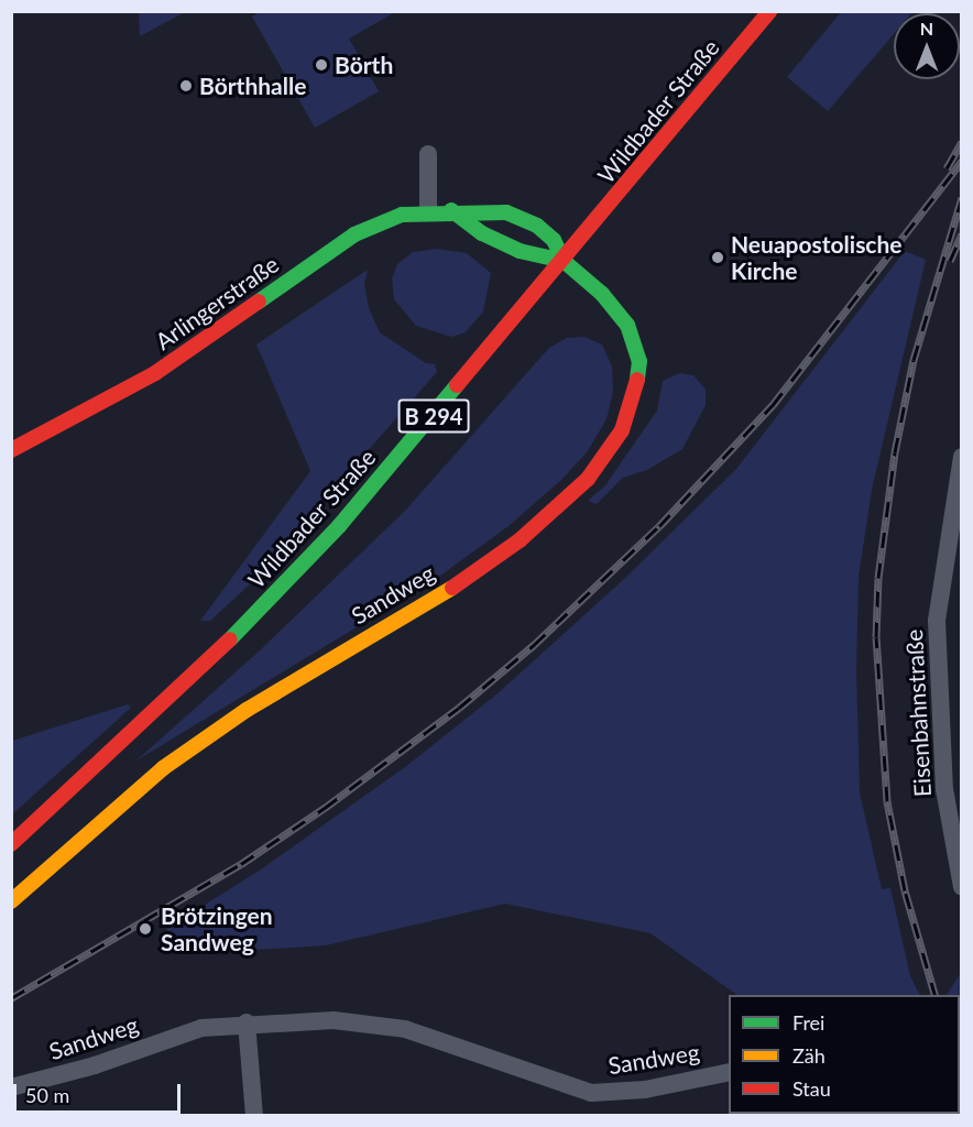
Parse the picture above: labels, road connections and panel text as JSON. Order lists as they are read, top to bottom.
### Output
{
  "streets": {
    "main road": [
      "Wildbader Straße",
      "Arlingerstraße",
      "B 294",
      "Sandweg"
    ],
    "street": ["Eisenbahnstraße"]
  },
  "crossings": [
    ["Wildbader Straße", "Arlingerstraße"],
    ["Wildbader Straße", "Sandweg"],
    ["Arlingerstraße", "Sandweg"]
  ],
  "places": [
    "Börth",
    "Börthhalle",
    "Neuapostolische Kirche",
    "Brötzingen Sandweg"
  ],
  "legend": ["Frei", "Zäh", "Stau"],
  "scale_bar": "50 m",
  "north": "top"
}
